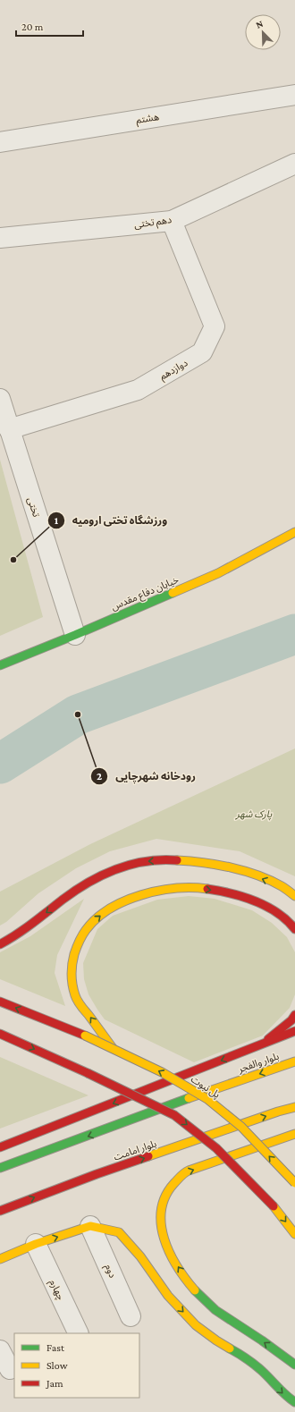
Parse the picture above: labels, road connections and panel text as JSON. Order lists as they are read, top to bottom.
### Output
{
  "streets": {
    "main road": [
      "خیابان دفاع مقدس",
      "بلوار والفجر",
      "پل نبوت",
      "بلوار امامت"
    ],
    "street": [
      "هشتم",
      "دهم تختی",
      "دوازدهم",
      "تختی",
      "دوم",
      "چهارم"
    ]
  },
  "crossings": [
    ["دهم تختی", "دوازدهم"],
    ["دوازدهم", "تختی"],
    ["تختی", "خیابان دفاع مقدس"]
  ],
  "parks": ["پارک شهر"],
  "places": ["ورزشگاه تختی ارومیه", "رودخانه شهرچایی"],
  "legend": ["Fast", "Slow", "Jam"],
  "scale_bar": "20 m",
  "north": "top left"
}
